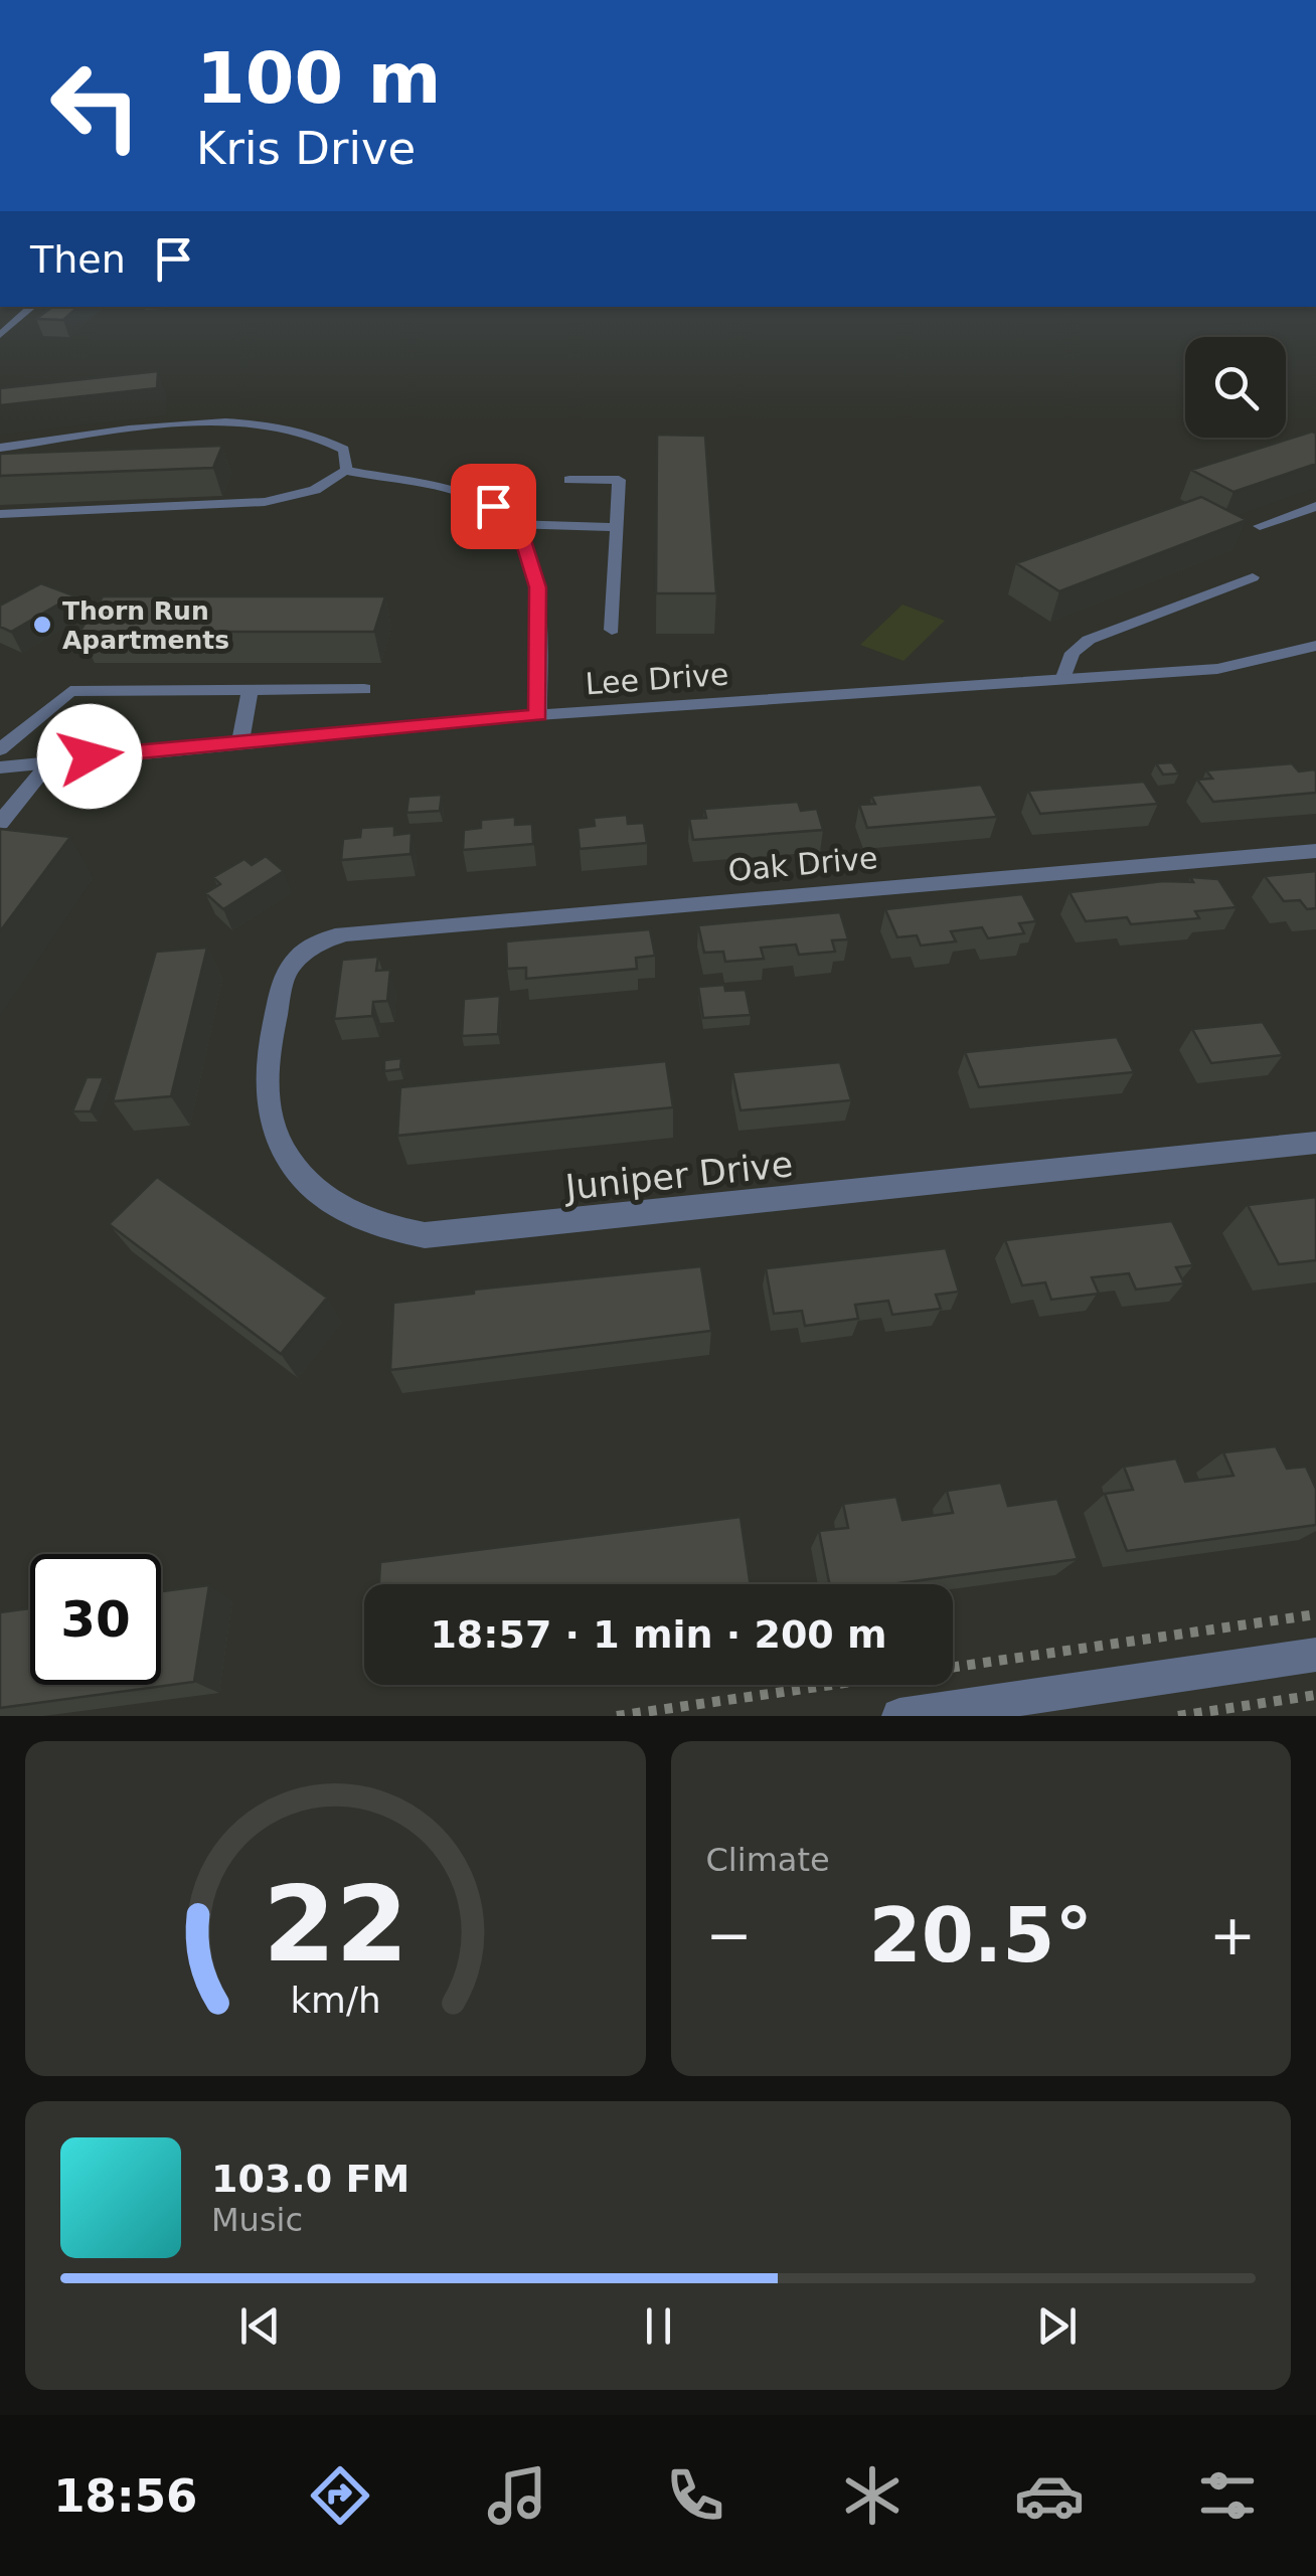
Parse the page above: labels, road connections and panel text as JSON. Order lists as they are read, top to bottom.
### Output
{
  "streets": {
    "street": ["Lee Drive", "Oak Drive", "Juniper Drive"]
  },
  "crossings": [
    ["Oak Drive", "Juniper Drive"]
  ],
  "places": ["Thorn Run Apartments"],
  "page": {
    "turn": ["100 m", "Kris Drive"],
    "then": "Then",
    "limit": "30",
    "trip": "18:57 · 1 min · 200 m",
    "tile": "Climate",
    "heat": ["−", "20.5°", "+"],
    "song": ["103.0 FM", "Music"],
    "tabs": "18:56",
    "gauge": ["22", "km/h"]
  }
}
